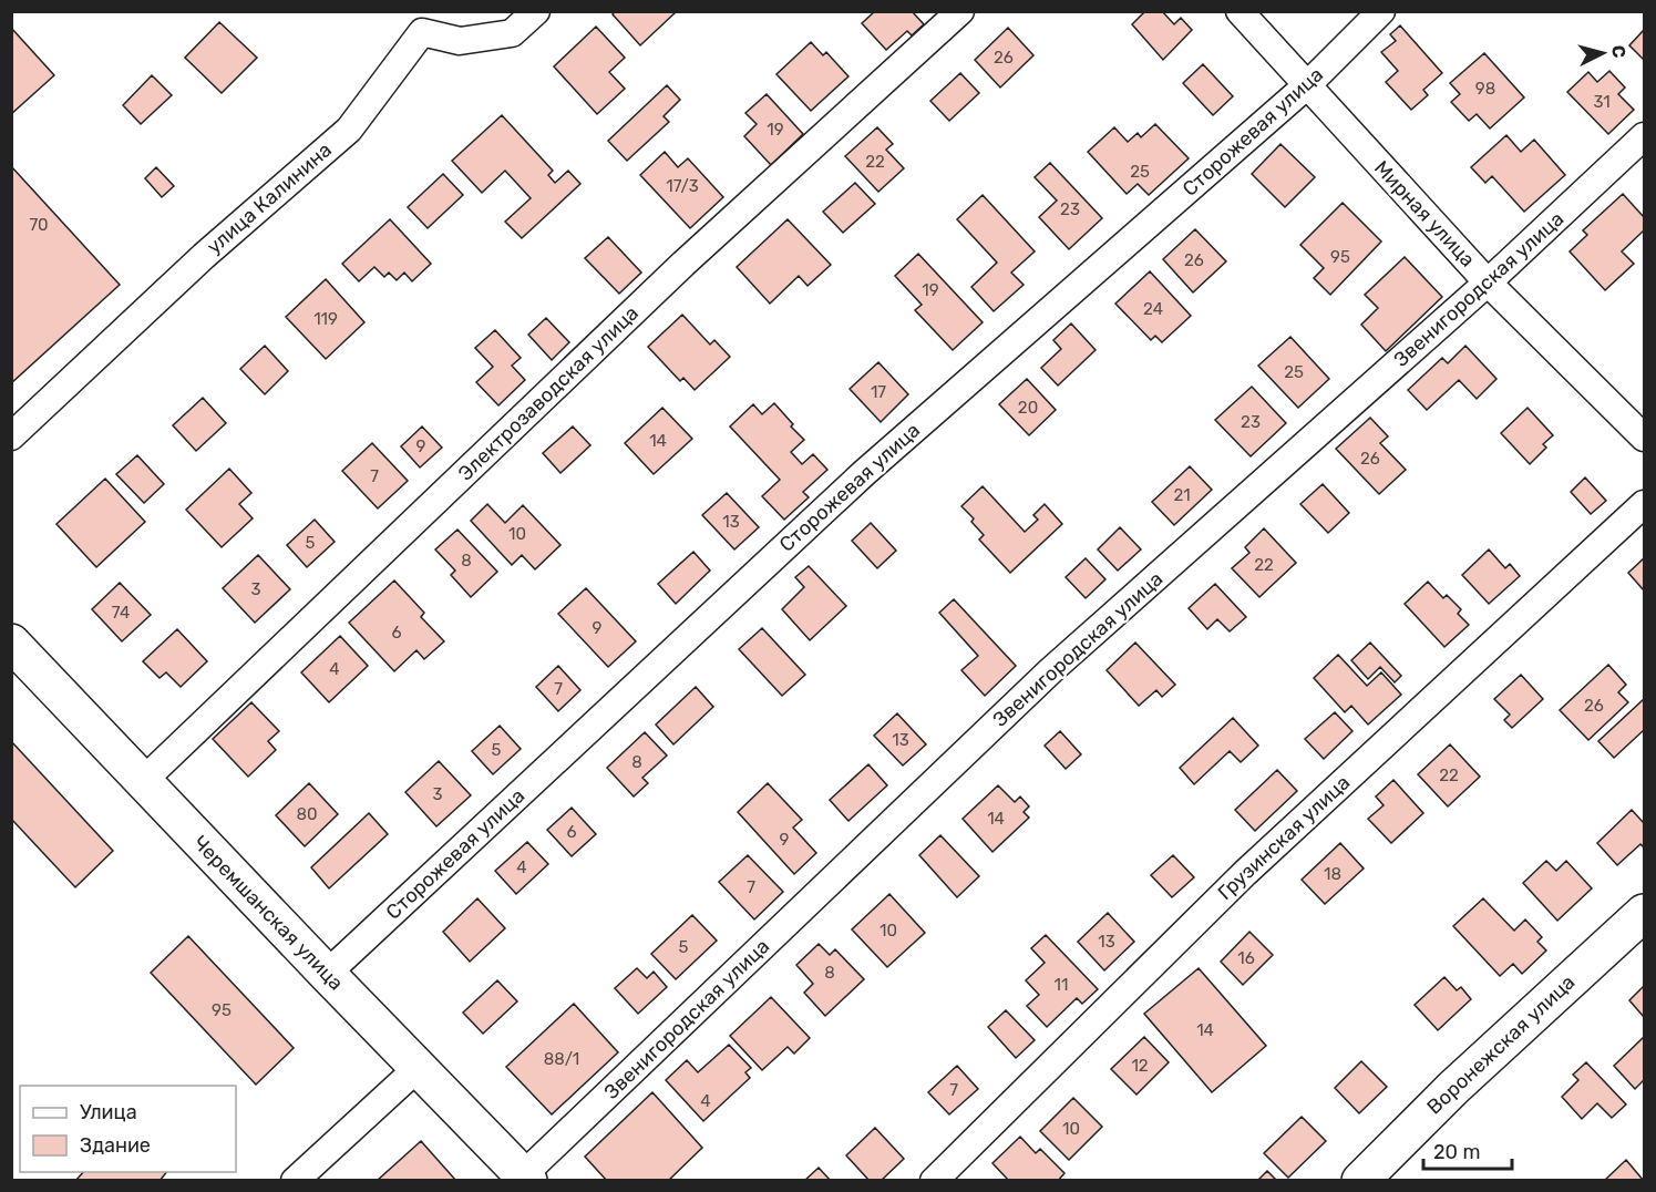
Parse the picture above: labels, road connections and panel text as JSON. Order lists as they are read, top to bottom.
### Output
{
  "streets": {
    "street": [
      "Сторожевая улица",
      "улица Калинина",
      "Мирная улица",
      "Звенигородская улица",
      "Электрозаводская улица",
      "Грузинская улица",
      "Черемшанская улица",
      "Воронежская улица"
    ]
  },
  "crossings": [
    ["Сторожевая улица", "Мирная улица"],
    ["Сторожевая улица", "Черемшанская улица"],
    ["Мирная улица", "Звенигородская улица"],
    ["Звенигородская улица", "Черемшанская улица"],
    ["Электрозаводская улица", "Черемшанская улица"]
  ],
  "house_numbers": [
    "26",
    "98",
    "31",
    "19",
    "22",
    "25",
    "17/3",
    "23",
    "70",
    "95",
    "26",
    "19",
    "24",
    "119",
    "25",
    "17",
    "20",
    "23",
    "14",
    "9",
    "26",
    "7",
    "21",
    "13",
    "10",
    "5",
    "8",
    "22",
    "3",
    "74",
    "9",
    "6",
    "4",
    "7",
    "26",
    "13",
    "5",
    "8",
    "22",
    "3",
    "80",
    "14",
    "6",
    "9",
    "4",
    "18",
    "7",
    "10",
    "13",
    "5",
    "16",
    "8",
    "11",
    "95",
    "14",
    "88/1",
    "12",
    "7",
    "4",
    "10"
  ],
  "legend": ["Улица", "Здание"],
  "scale_bar": "20 m",
  "north": "right"
}
